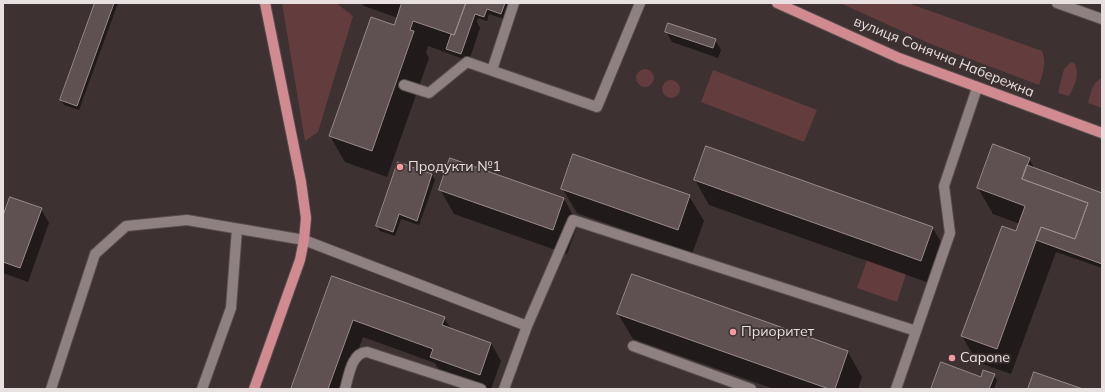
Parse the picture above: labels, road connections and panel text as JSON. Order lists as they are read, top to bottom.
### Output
{
  "streets": {
    "main road": ["вулиця Сонячна Набережна"]
  },
  "places": ["Продукти №1", "Приоритет", "Capone"]
}
